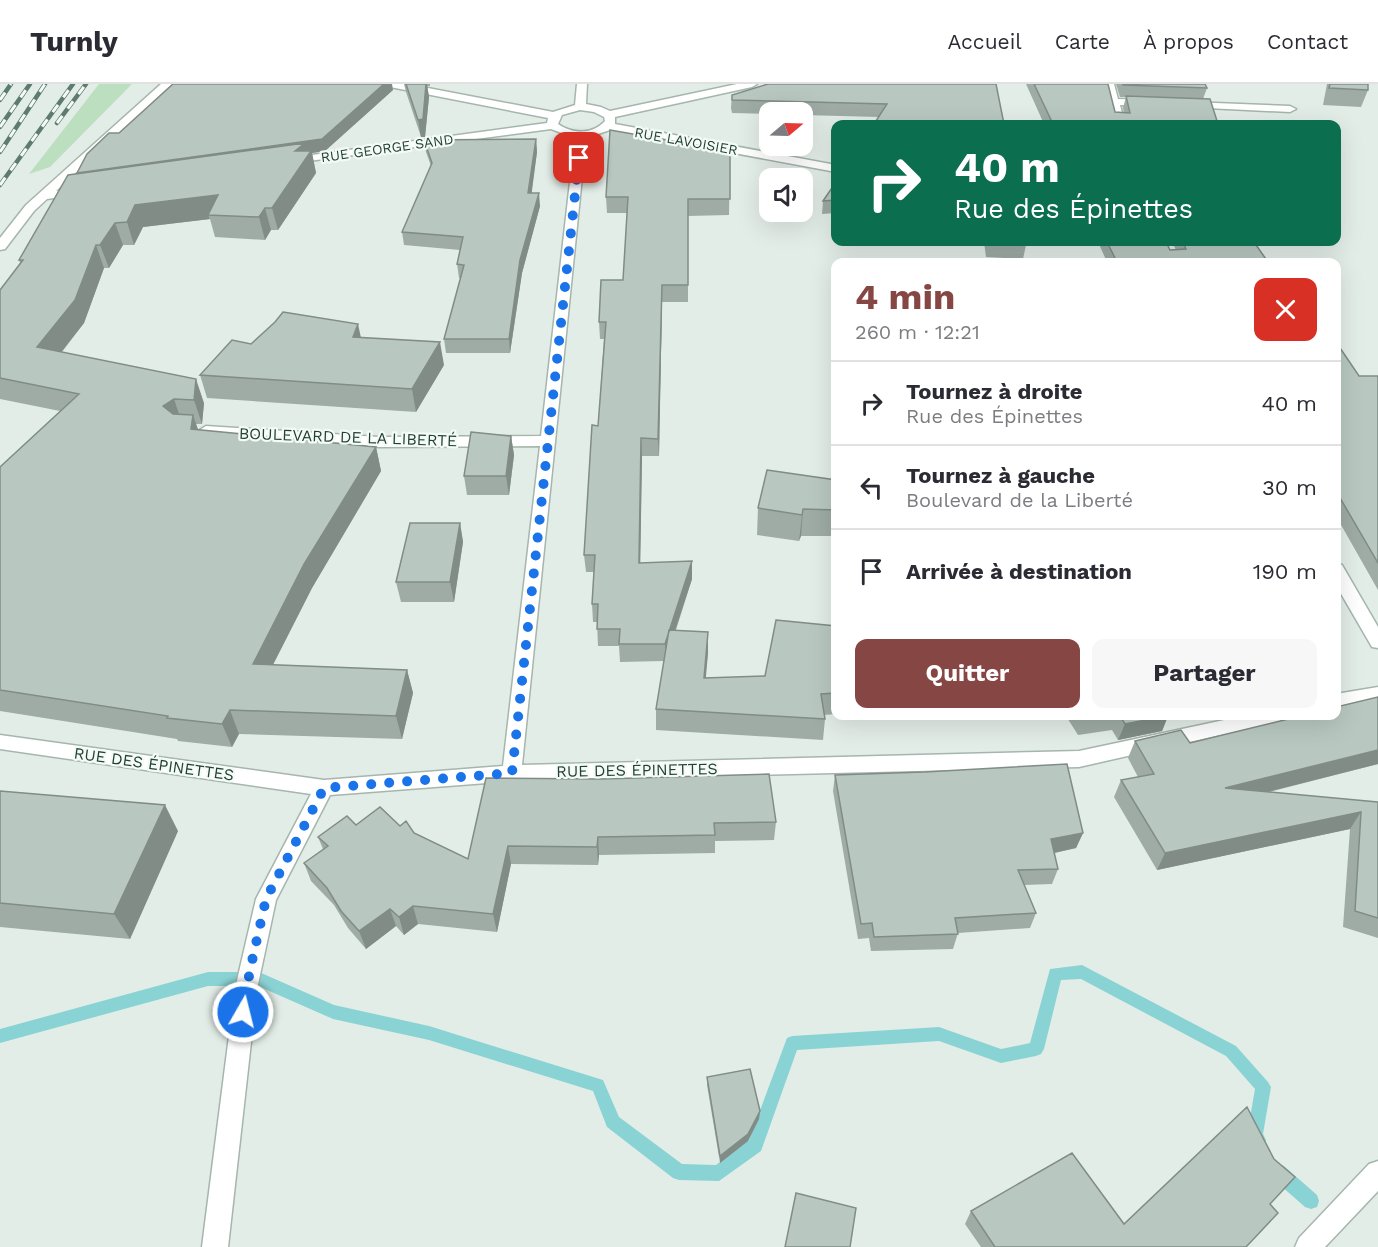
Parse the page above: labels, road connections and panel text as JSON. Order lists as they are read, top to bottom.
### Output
{
  "streets": {
    "street": [
      "RUE LAVOISIER",
      "RUE GEORGE SAND",
      "BOULEVARD DE LA LIBERTÉ",
      "RUE DES ÉPINETTES"
    ]
  },
  "north": "right",
  "page": {
    "header": "Turnly",
    "nav": [
      "Accueil",
      "Carte",
      "À propos",
      "Contact"
    ],
    "turn": ["40 m", "Rue des Épinettes"],
    "heading": ["4 min", "260 m · 12:21"],
    "list": [
      {
        "name": "Tournez à droite",
        "note": "Rue des Épinettes",
        "value": "40 m"
      },
      {
        "name": "Tournez à gauche",
        "note": "Boulevard de la Liberté",
        "value": "30 m"
      },
      {
        "name": "Arrivée à destination",
        "value": "190 m"
      }
    ],
    "buttons": ["Quitter", "Partager"]
  }
}
